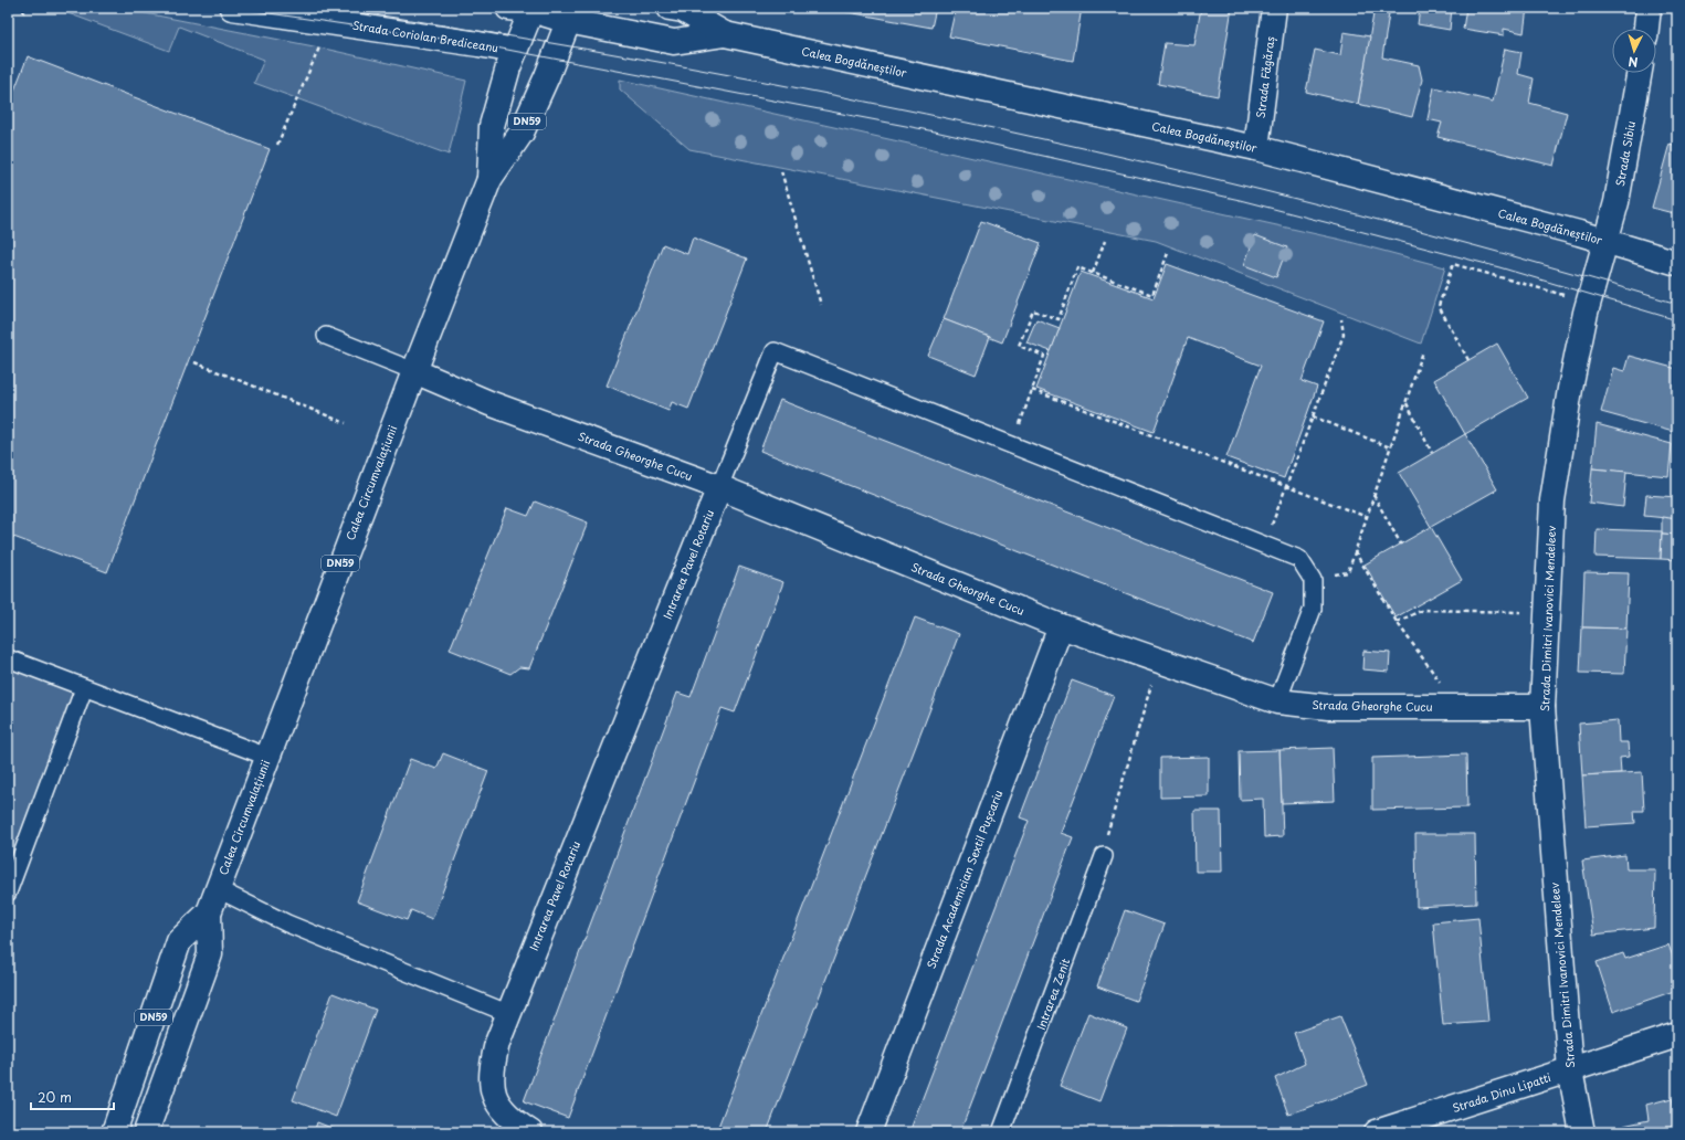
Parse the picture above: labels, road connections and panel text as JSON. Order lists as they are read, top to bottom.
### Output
{
  "streets": {
    "street": [
      "Strada Coriolan Brediceanu",
      "Calea Bogdăneștilor",
      "Strada Făgăraș",
      "DN59",
      "Strada Sibiu",
      "Strada Gheorghe Cucu",
      "Calea Circumvalațiunii",
      "Intrarea Pavel Rotariu",
      "Strada Dimitri Ivanovici Mendeleev",
      "Strada Academician Sextil Pușcariu",
      "Strada Dinu Lipatti"
    ],
    "lane": ["Intrarea Zenit"]
  },
  "crossings": [
    ["Strada Coriolan Brediceanu", "Calea Circumvalațiunii"],
    ["Calea Bogdăneștilor", "Strada Făgăraș"],
    ["Calea Bogdăneștilor", "Strada Sibiu"],
    ["Calea Bogdăneștilor", "Calea Circumvalațiunii"],
    ["Calea Bogdăneștilor", "Strada Dimitri Ivanovici Mendeleev"],
    ["Strada Sibiu", "Strada Dimitri Ivanovici Mendeleev"],
    ["Strada Gheorghe Cucu", "Calea Circumvalațiunii"],
    ["Strada Gheorghe Cucu", "Intrarea Pavel Rotariu"],
    ["Strada Gheorghe Cucu", "Strada Dimitri Ivanovici Mendeleev"],
    ["Strada Gheorghe Cucu", "Strada Academician Sextil Pușcariu"],
    ["Strada Dimitri Ivanovici Mendeleev", "Strada Dinu Lipatti"]
  ],
  "scale_bar": "20 m",
  "north": "bottom"
}
